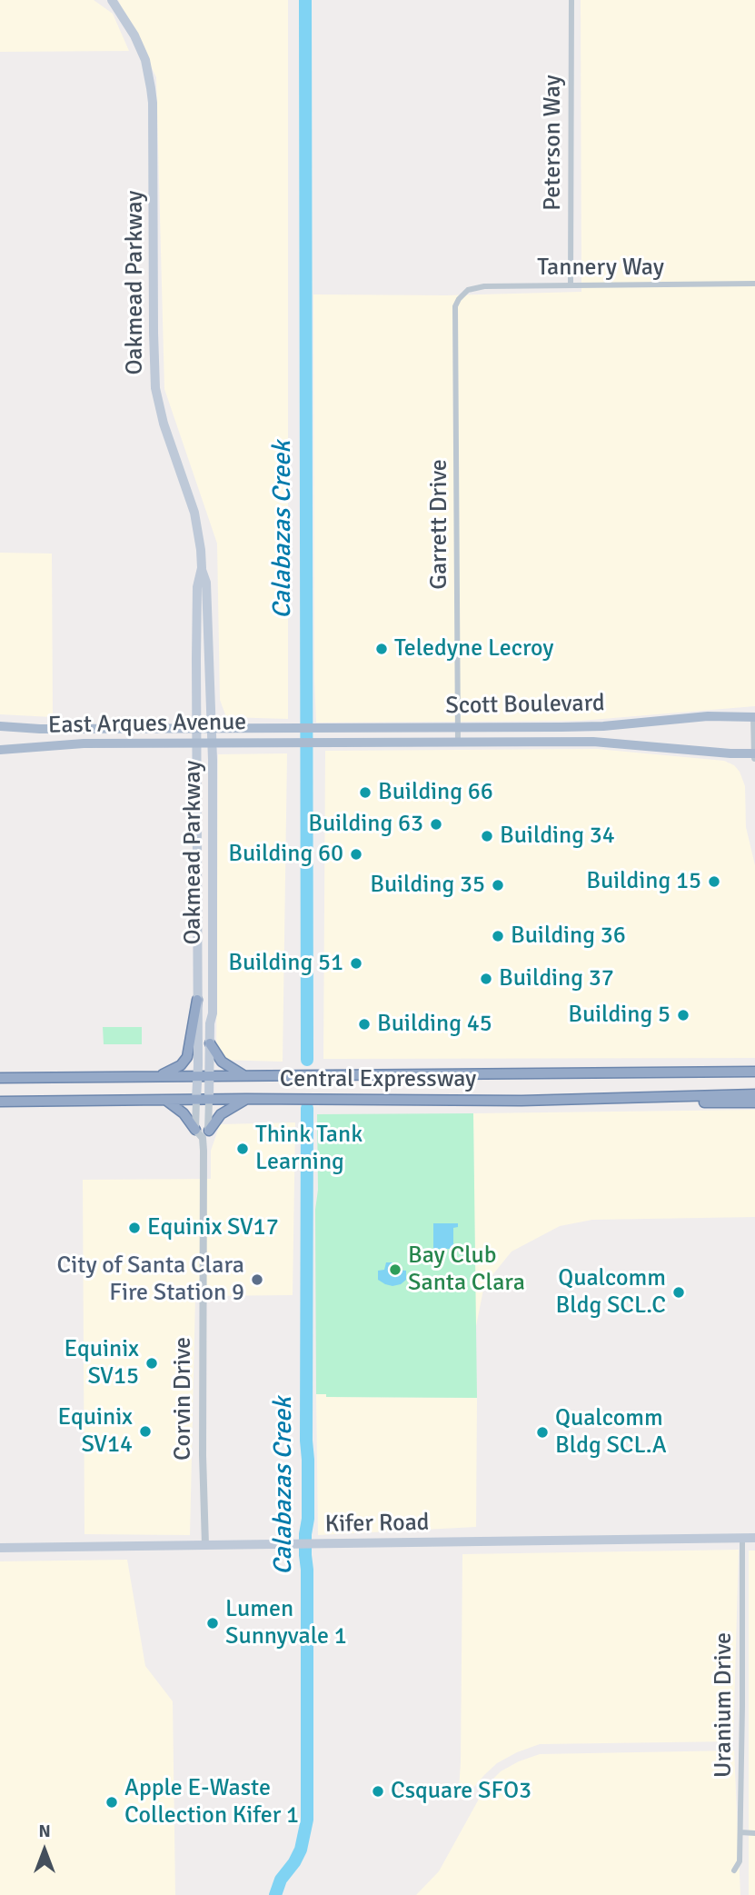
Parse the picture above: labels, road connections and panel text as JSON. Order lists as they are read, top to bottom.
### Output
{
  "streets": {
    "highway": ["Central Expressway"],
    "main road": [
      "Oakmead Parkway",
      "Scott Boulevard",
      "East Arques Avenue",
      "Kifer Road"
    ],
    "street": [
      "Peterson Way",
      "Tannery Way",
      "Garrett Drive",
      "Corvin Drive",
      "Uranium Drive"
    ]
  },
  "crossings": [
    ["Peterson Way", "Tannery Way"],
    ["Tannery Way", "Garrett Drive"],
    ["Oakmead Parkway", "East Arques Avenue"],
    ["Oakmead Parkway", "Central Expressway"],
    ["Oakmead Parkway", "Corvin Drive"],
    ["Garrett Drive", "Scott Boulevard"],
    ["Scott Boulevard", "East Arques Avenue"],
    ["Central Expressway", "Corvin Drive"],
    ["Corvin Drive", "Kifer Road"],
    ["Kifer Road", "Uranium Drive"]
  ],
  "water": ["Calabazas Creek"],
  "places": [
    "Teledyne Lecroy",
    "Building 66",
    "Building 63",
    "Building 34",
    "Building 60",
    "Building 15",
    "Building 35",
    "Building 36",
    "Building 51",
    "Building 37",
    "Building 5",
    "Building 45",
    "Think Tank Learning",
    "Equinix SV17",
    "Bay Club Santa Clara",
    "City of Santa Clara Fire Station 9",
    "Qualcomm Bldg SCL.C",
    "Equinix SV15",
    "Equinix SV14",
    "Qualcomm Bldg SCL.A",
    "Lumen Sunnyvale 1",
    "Csquare SFO3",
    "Apple E-Waste Collection Kifer 1"
  ],
  "north": "top"
}
